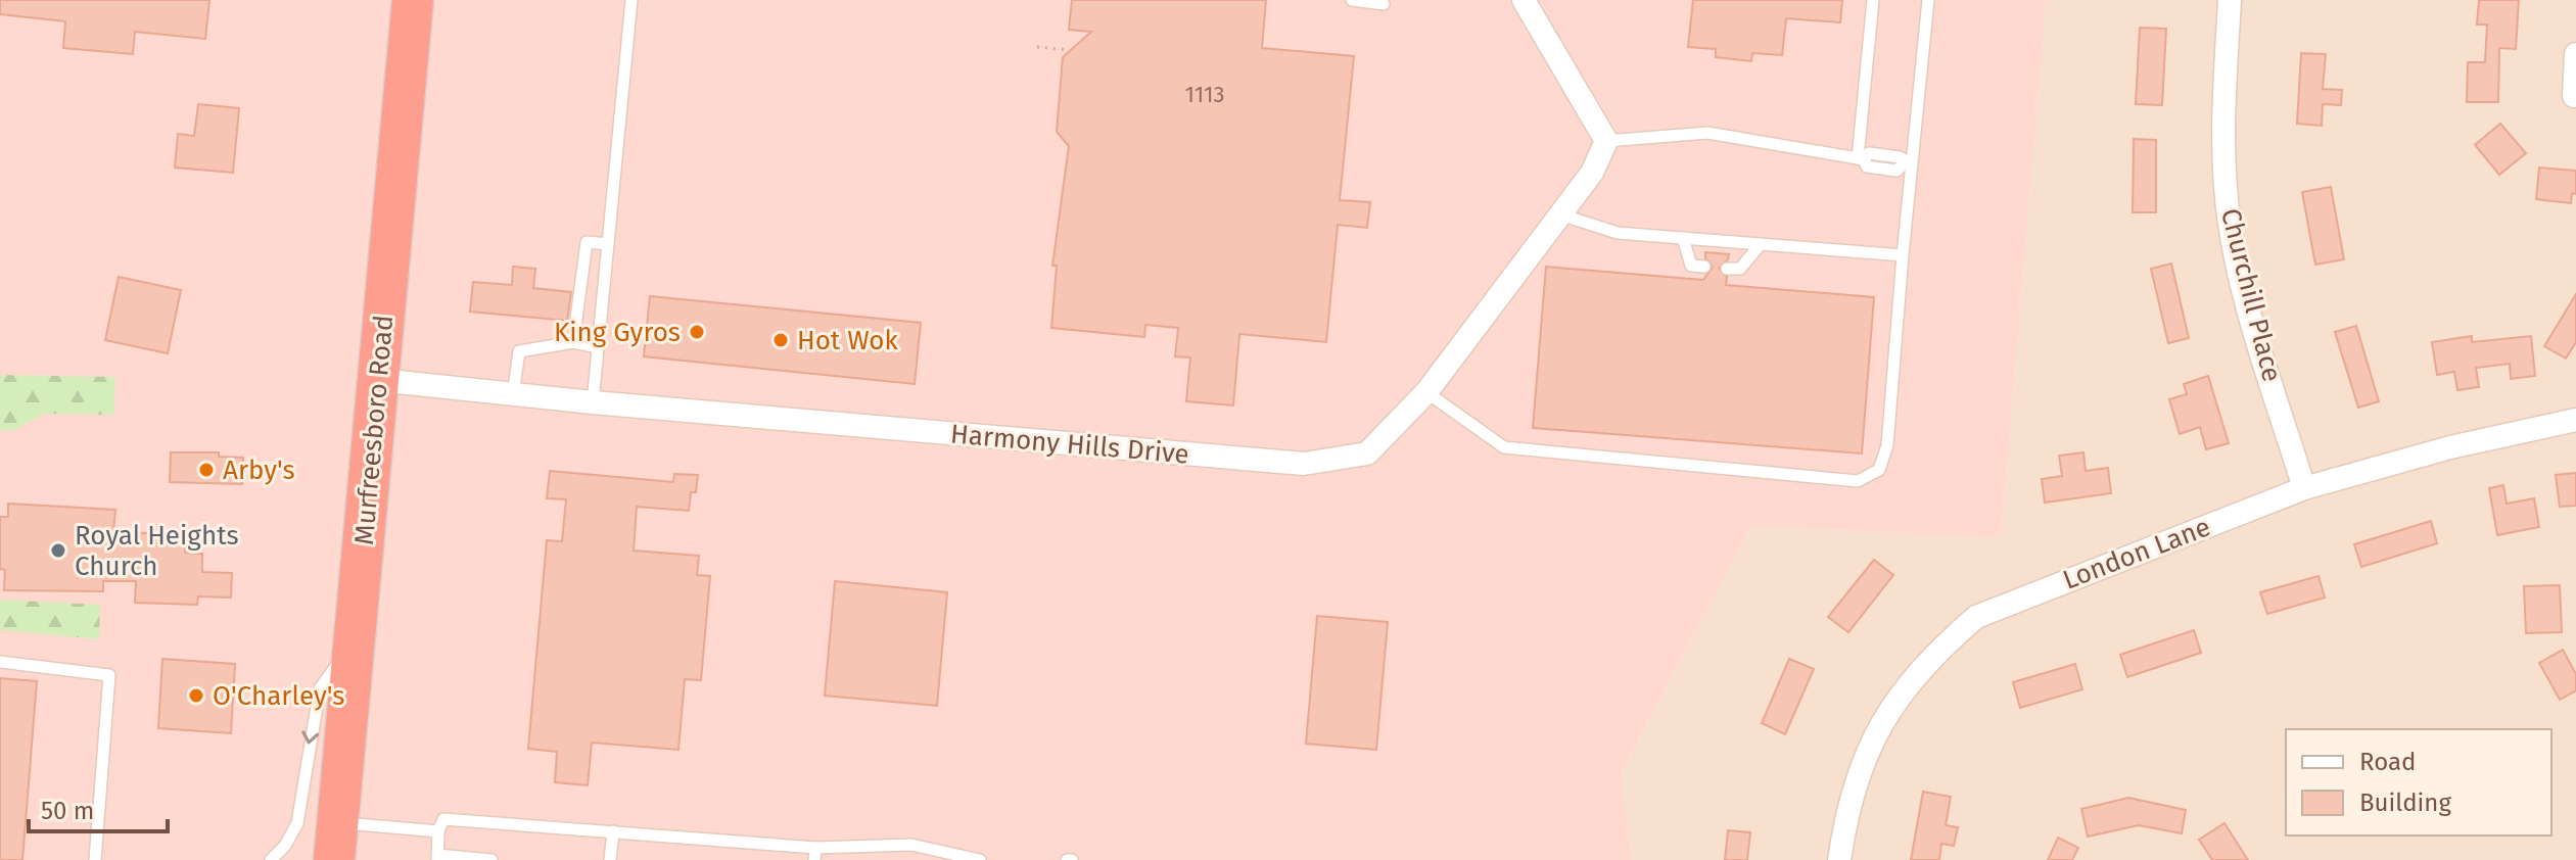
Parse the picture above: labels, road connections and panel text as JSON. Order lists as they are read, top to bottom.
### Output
{
  "streets": {
    "highway": ["Murfreesboro Road"],
    "street": ["Churchill Place", "Harmony Hills Drive", "London Lane"]
  },
  "crossings": [
    ["Churchill Place", "London Lane"],
    ["Murfreesboro Road", "Harmony Hills Drive"]
  ],
  "places": [
    "King Gyros",
    "Hot Wok",
    "Arby's",
    "Royal Heights Church",
    "O'Charley's"
  ],
  "house_numbers": ["1113"],
  "legend": ["Road", "Building"],
  "scale_bar": "50 m"
}
